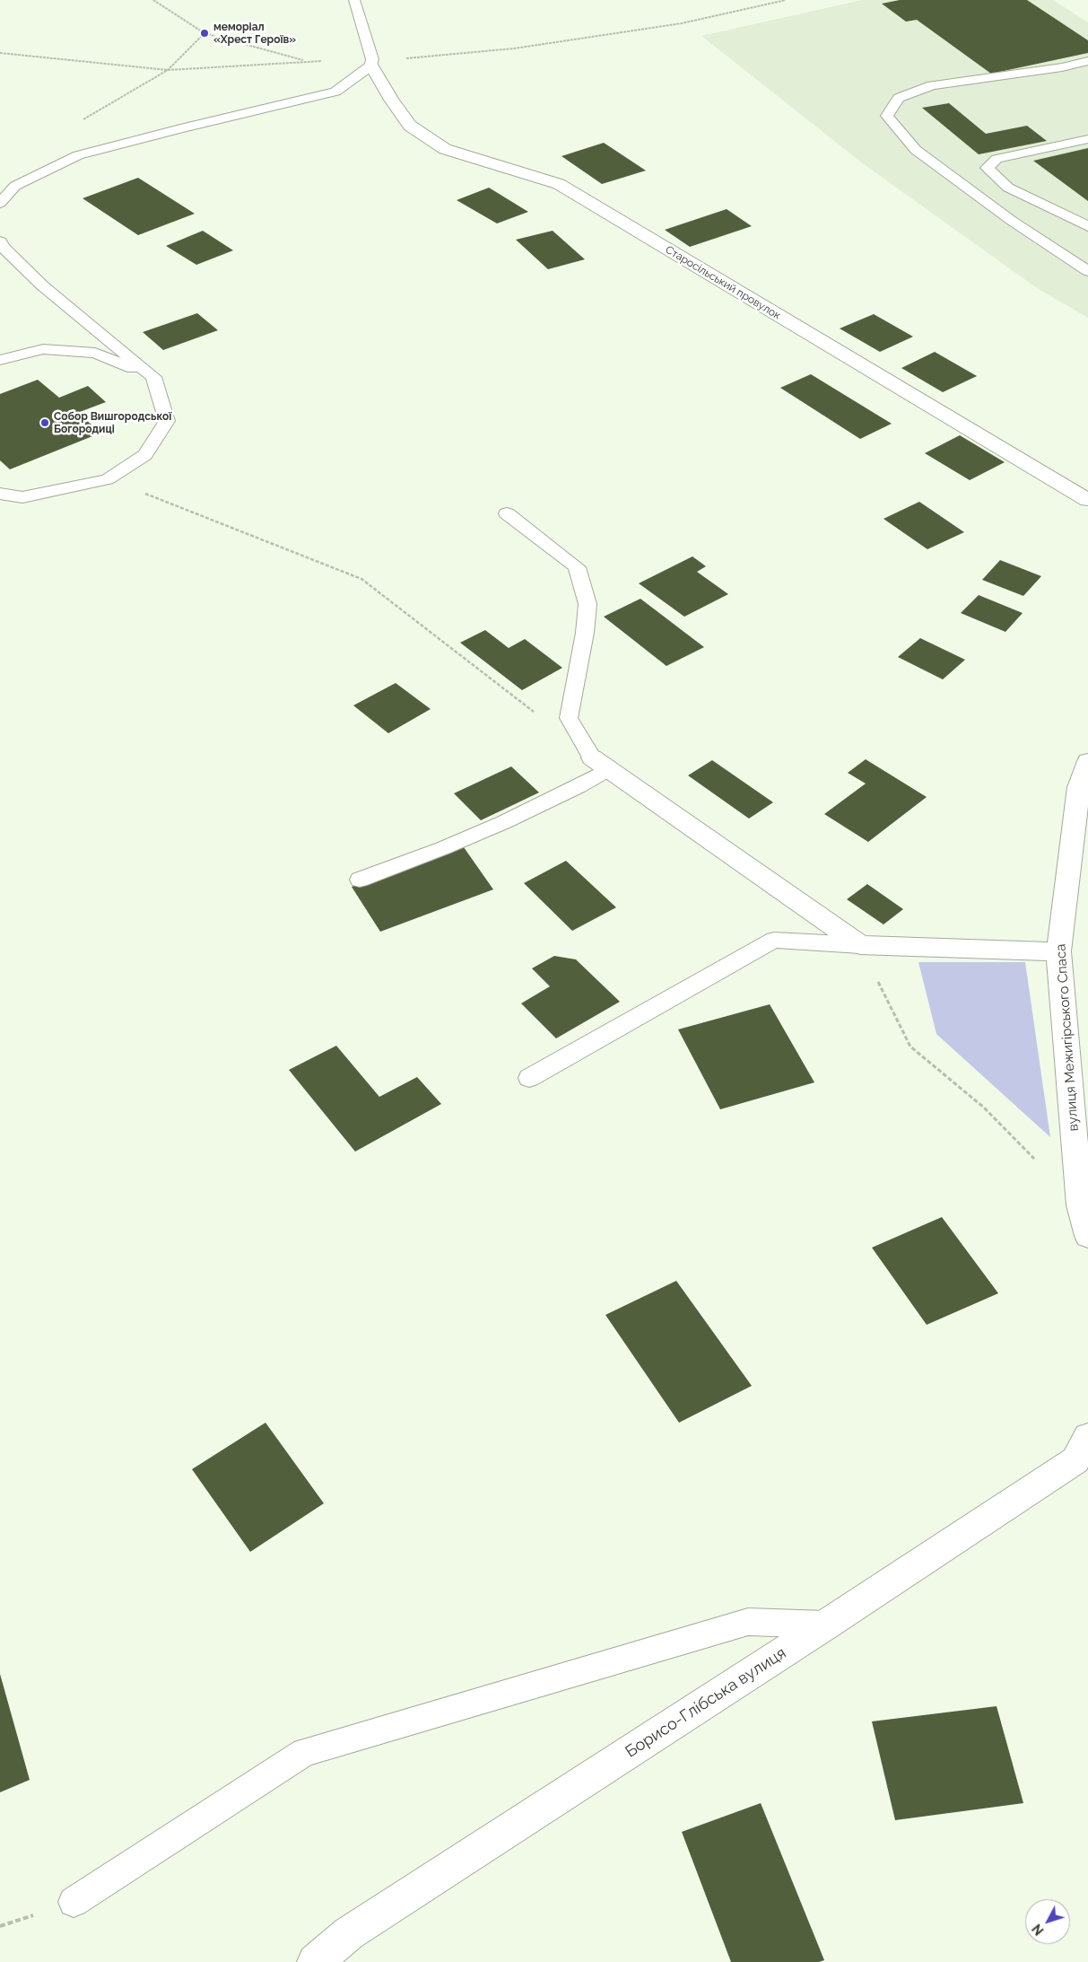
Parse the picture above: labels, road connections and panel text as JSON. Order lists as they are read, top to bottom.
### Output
{
  "streets": {
    "street": ["Старосільський провулок", "вулиця Межигірського Спаса", "Борисо-Глібська вулиця"]
  },
  "places": ["меморіал «Хрест Героїв»", "Собор Вишгородської Богородиці"],
  "north": "bottom left"
}
